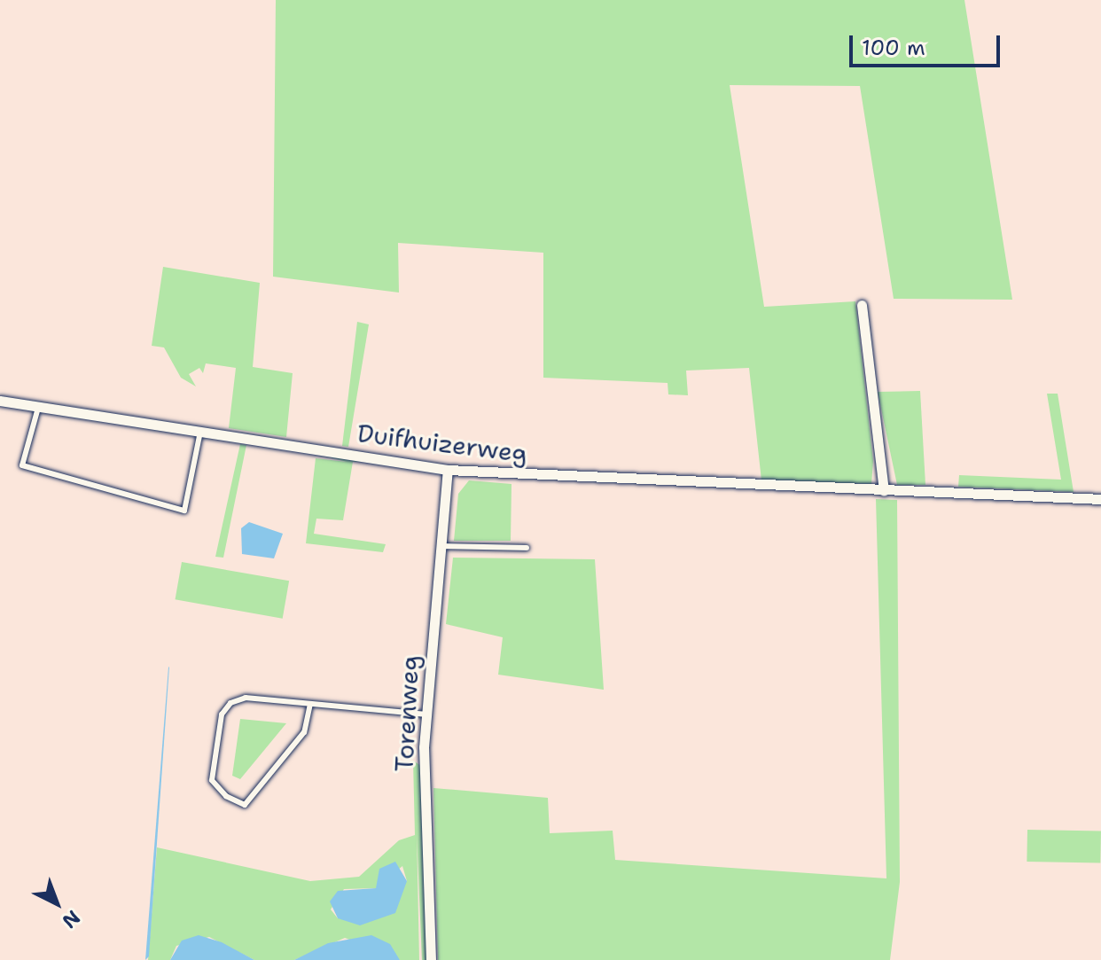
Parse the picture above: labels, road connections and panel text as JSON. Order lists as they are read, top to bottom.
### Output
{
  "streets": {
    "street": ["Duifhuizerweg", "Torenweg"]
  },
  "crossings": [
    ["Duifhuizerweg", "Torenweg"]
  ],
  "scale_bar": "100 m",
  "north": "bottom right"
}
